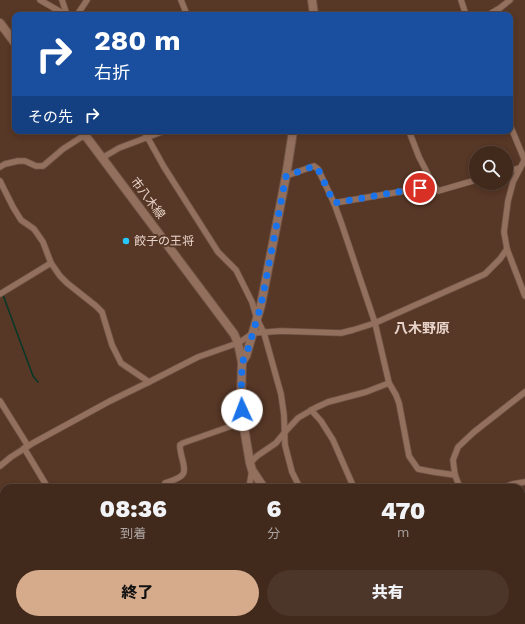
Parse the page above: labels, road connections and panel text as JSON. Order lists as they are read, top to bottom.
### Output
{
  "streets": {
    "main road": ["市八木線"]
  },
  "districts": ["八木野原"],
  "places": ["餃子の王将"],
  "page": {
    "turn": ["280 m", "右折"],
    "then": "その先",
    "eta": [
      "08:36",
      "到着",
      "6",
      "分",
      "470",
      "m"
    ],
    "buttons": ["終了", "共有"]
  }
}
